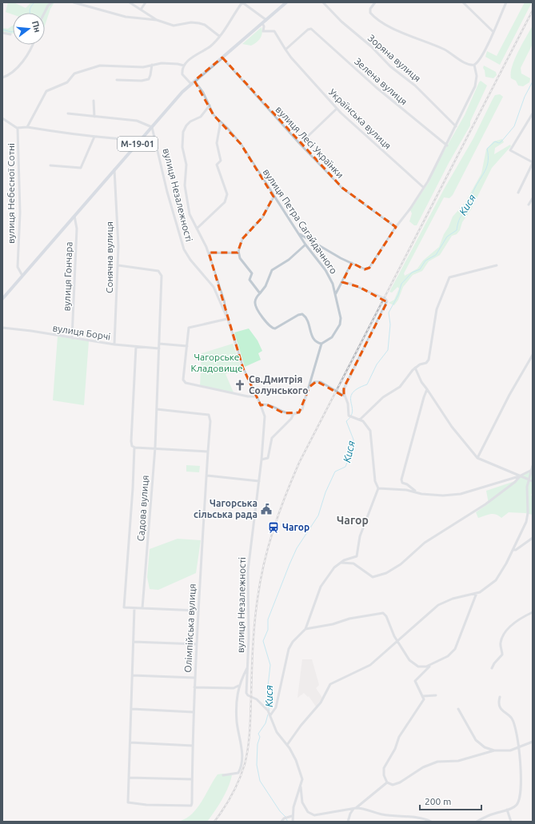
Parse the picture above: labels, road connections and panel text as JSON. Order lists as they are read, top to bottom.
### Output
{
  "streets": {
    "main road": ["М-19-01"],
    "street": [
      "Зоряна вулиця",
      "Зелена вулиця",
      "Українська вулиця",
      "вулиця Лесі Українки",
      "вулиця Небесної Сотні",
      "вулиця Незалежності",
      "вулиця Петра Сагайдачного",
      "Сонячна вулиця",
      "вулиця Гончара",
      "вулиця Борчі",
      "Садова вулиця",
      "Олімпійська вулиця"
    ]
  },
  "crossings": [
    ["Зелена вулиця", "Українська вулиця"],
    ["Українська вулиця", "М-19-01"],
    ["вулиця Лесі Українки", "М-19-01"],
    ["М-19-01", "вулиця Небесної Сотні"],
    ["М-19-01", "вулиця Незалежності"],
    ["М-19-01", "вулиця Петра Сагайдачного"],
    ["М-19-01", "Сонячна вулиця"],
    ["М-19-01", "вулиця Гончара"],
    ["Сонячна вулиця", "вулиця Борчі"],
    ["Сонячна вулиця", "Садова вулиця"],
    ["вулиця Гончара", "вулиця Борчі"],
    ["вулиця Борчі", "Садова вулиця"],
    ["Садова вулиця", "Олімпійська вулиця"]
  ],
  "districts": ["Чагор"],
  "water": ["Кися"],
  "parks": ["Чагорське Кладовище"],
  "places": {
    "church": ["Св.Дмитрія Солунського"],
    "public building": ["Чагорська сільська рада"],
    "station": ["Чагор"]
  },
  "scale_bar": "200 m",
  "north": "right"
}
